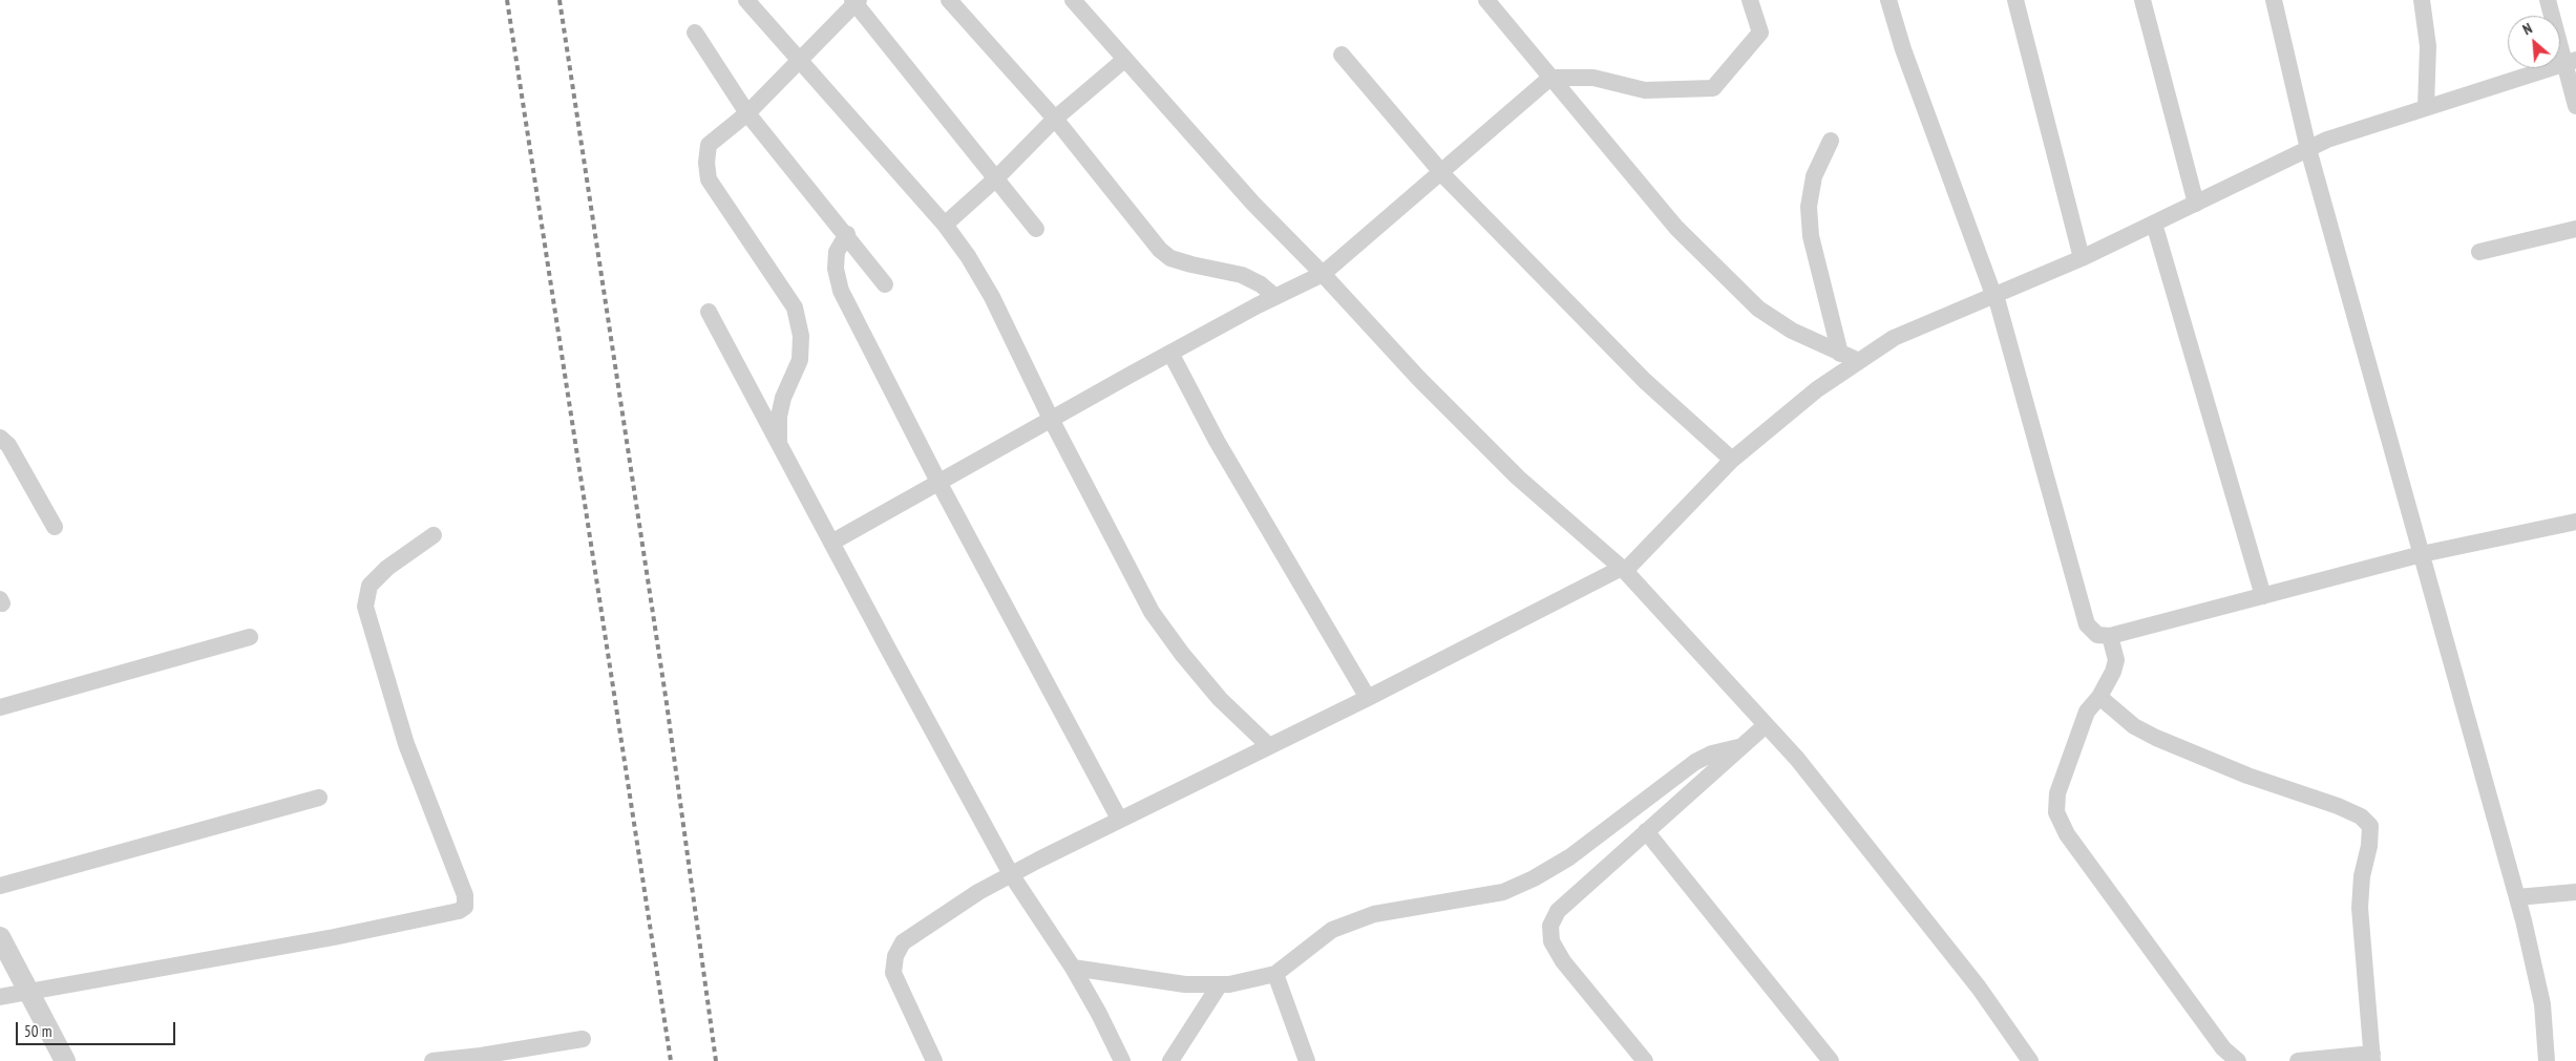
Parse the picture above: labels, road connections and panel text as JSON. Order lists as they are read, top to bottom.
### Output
{
  "scale_bar": "50 m",
  "north": "top left"
}
